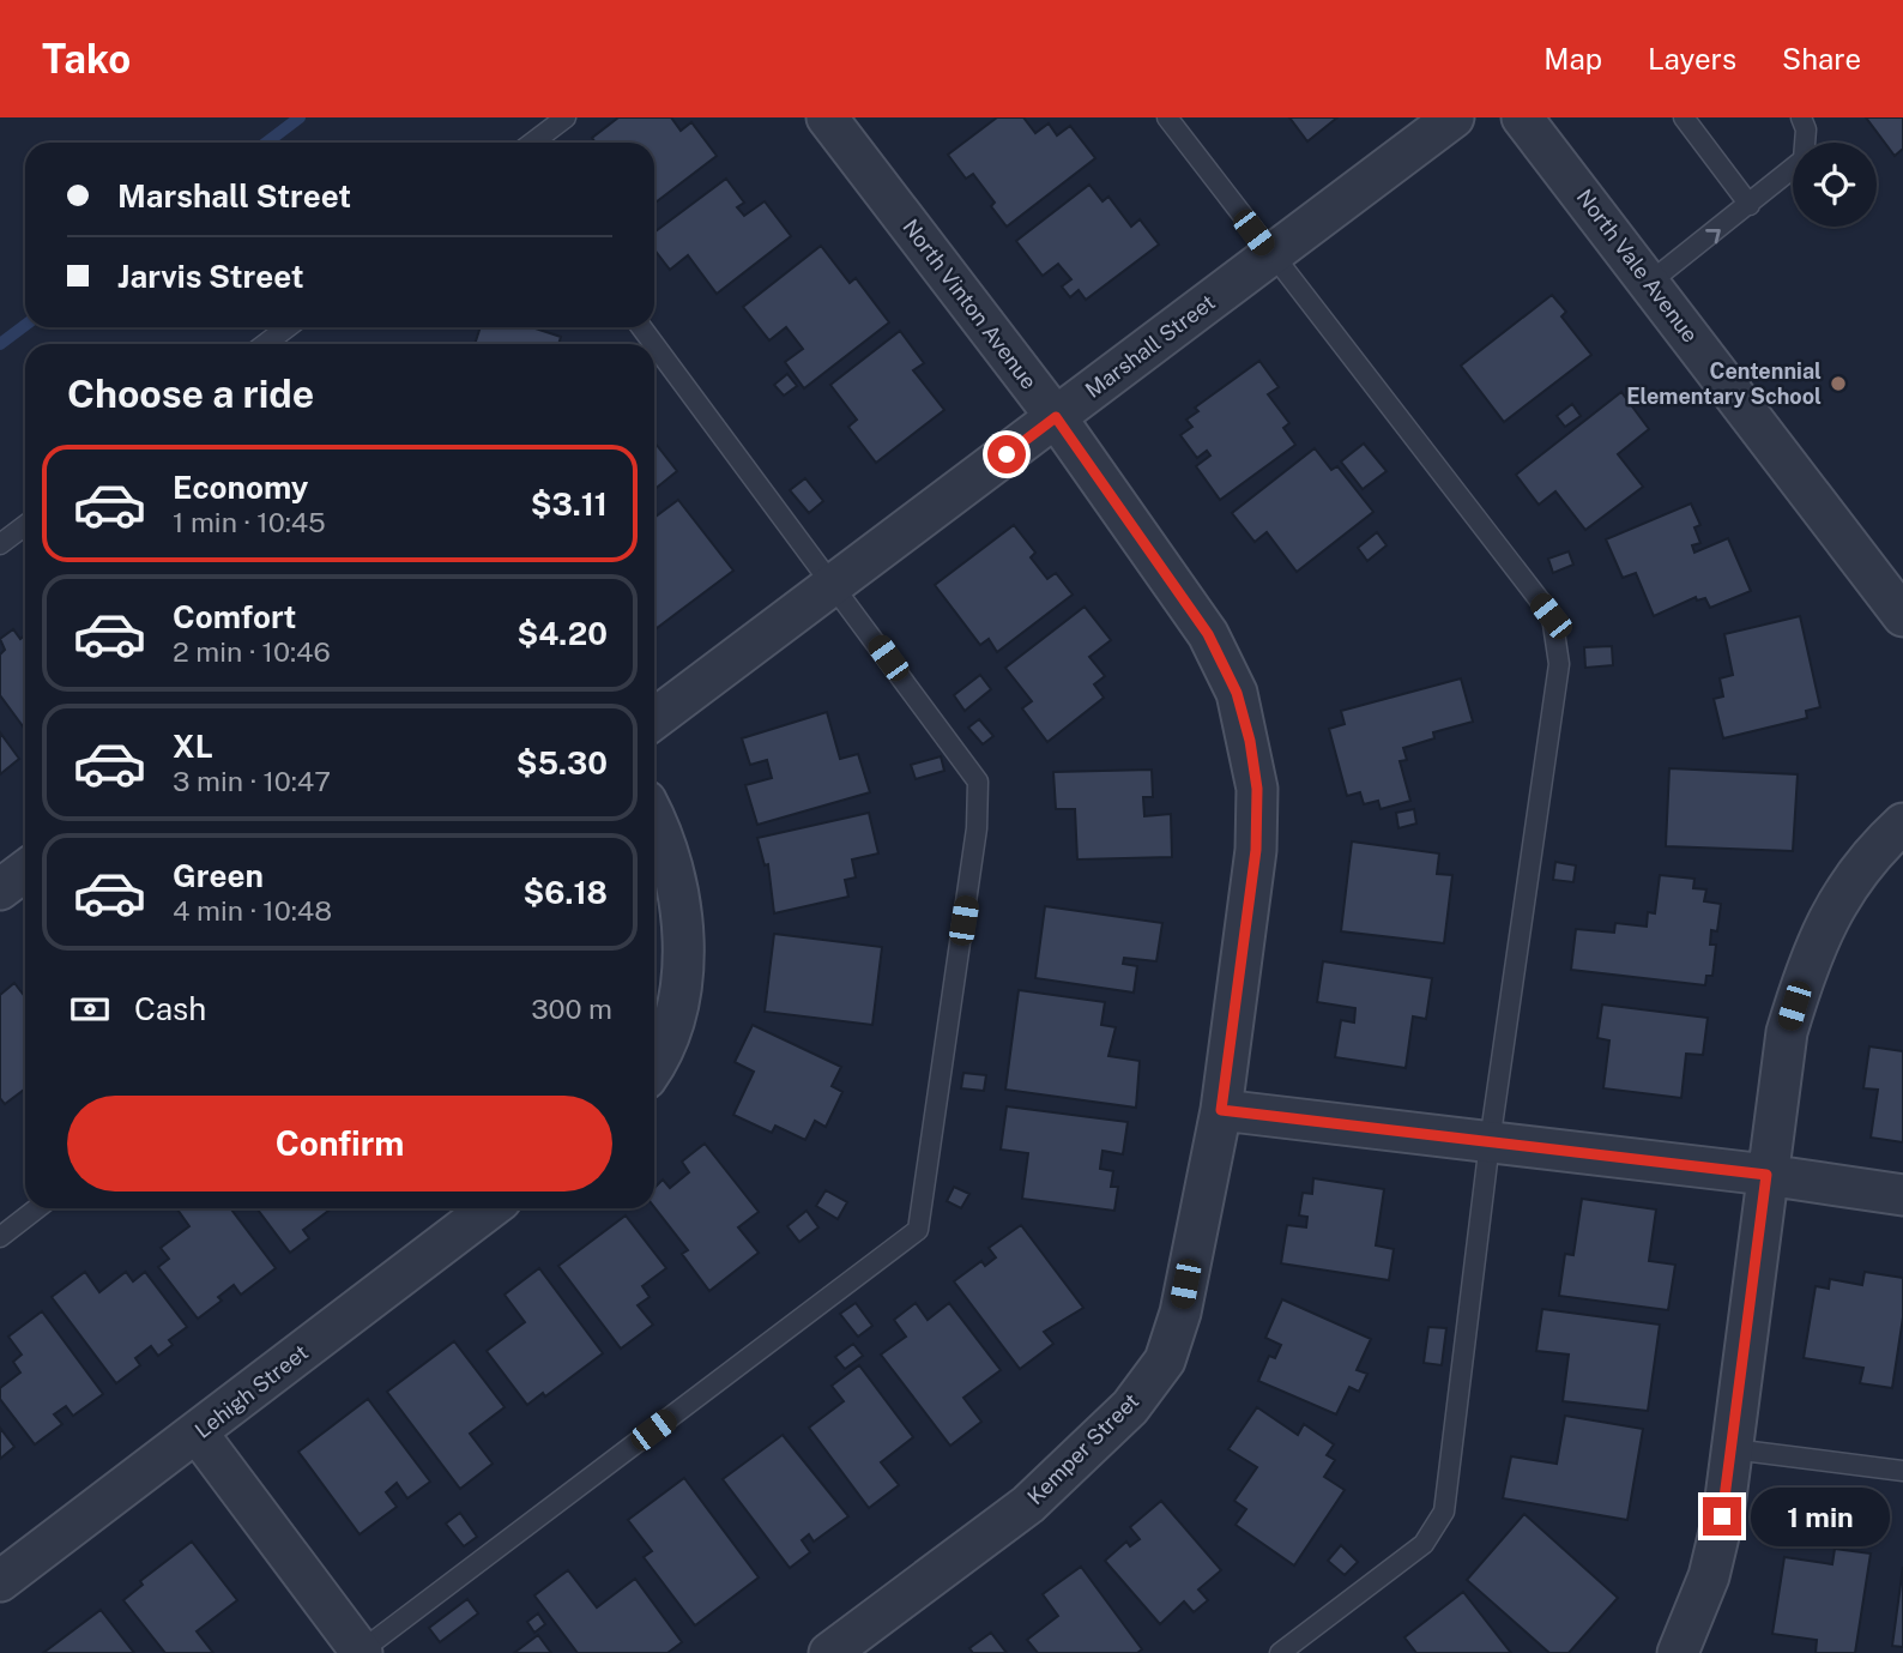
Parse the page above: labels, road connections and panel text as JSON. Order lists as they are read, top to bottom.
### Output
{
  "streets": {
    "street": [
      "North Vale Avenue",
      "North Vinton Avenue",
      "Marshall Street",
      "Lehigh Street",
      "Kemper Street"
    ]
  },
  "crossings": [
    ["North Vinton Avenue", "Marshall Street"],
    ["North Vinton Avenue", "Kemper Street"]
  ],
  "places": ["Centennial Elementary School"],
  "page": {
    "header": "Tako",
    "nav": ["Map", "Layers", "Share"],
    "banner": ["Marshall Street", "Jarvis Street"],
    "heading": "Choose a ride",
    "list": [
      {
        "name": "Economy",
        "note": "1 min · 10:45",
        "value": "$3.11"
      },
      {
        "name": "Comfort",
        "note": "2 min · 10:46",
        "value": "$4.20"
      },
      {
        "name": "XL",
        "note": "3 min · 10:47",
        "value": "$5.30"
      },
      {
        "name": "Green",
        "note": "4 min · 10:48",
        "value": "$6.18"
      }
    ],
    "pay": ["Cash", "300 m"],
    "buttons": "Confirm",
    "bubble": "1 min"
  }
}
